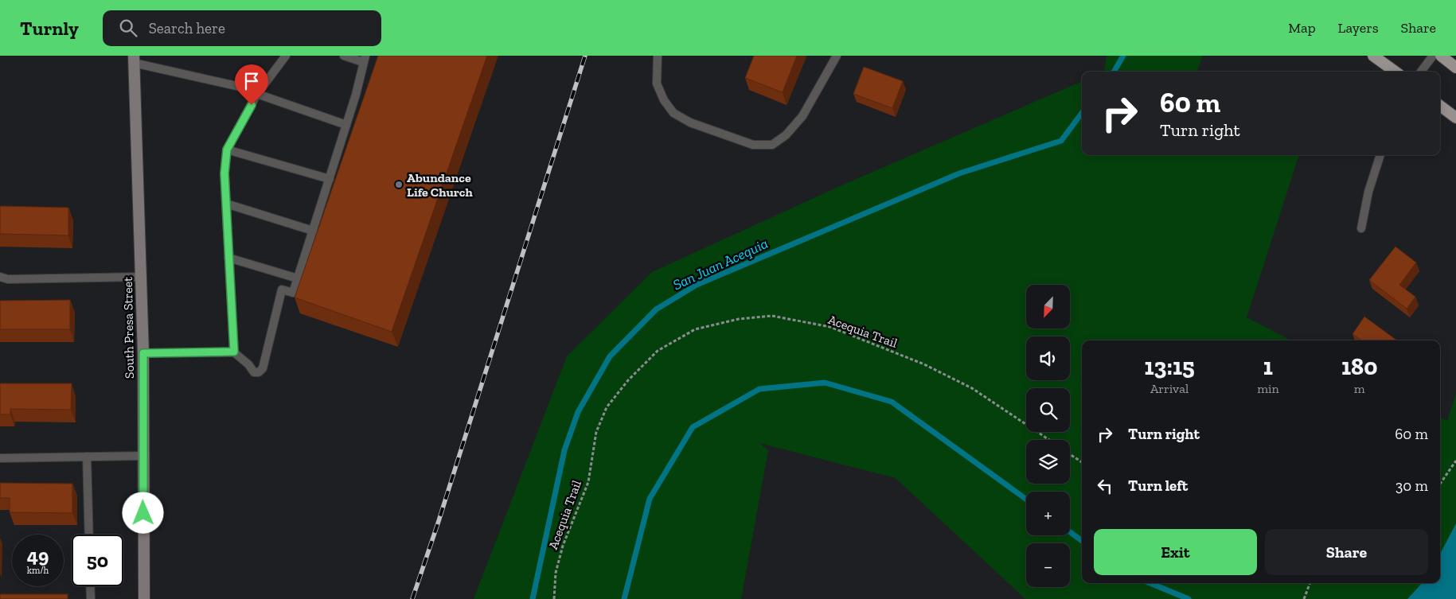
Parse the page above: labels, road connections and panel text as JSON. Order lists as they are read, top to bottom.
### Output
{
  "streets": {
    "main road": ["South Presa Street"],
    "path": ["Acequia Trail"]
  },
  "water": ["San Juan Acequia"],
  "places": ["Abundance Life Church"],
  "north": "bottom left",
  "page": {
    "header": "Turnly",
    "search": "Search here",
    "nav": ["Map", "Layers", "Share"],
    "turn": ["60 m", "Turn right"],
    "map_buttons": ["+", "−"],
    "eta": [
      "13:15",
      "Arrival",
      "1",
      "min",
      "180",
      "m"
    ],
    "list": [
      {
        "name": "Turn right",
        "value": "60 m"
      },
      {
        "name": "Turn left",
        "value": "30 m"
      }
    ],
    "buttons": ["Exit", "Share"],
    "speed": "49 km/h",
    "limit": "50"
  }
}
